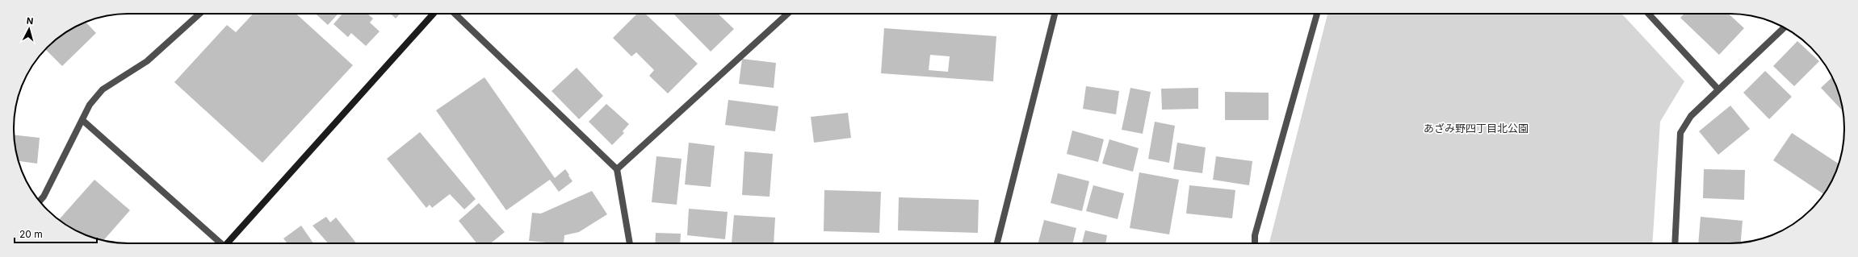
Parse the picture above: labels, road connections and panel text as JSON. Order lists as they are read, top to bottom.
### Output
{
  "parks": ["あざみ野四丁目北公園"],
  "scale_bar": "20 m",
  "north": "top"
}
